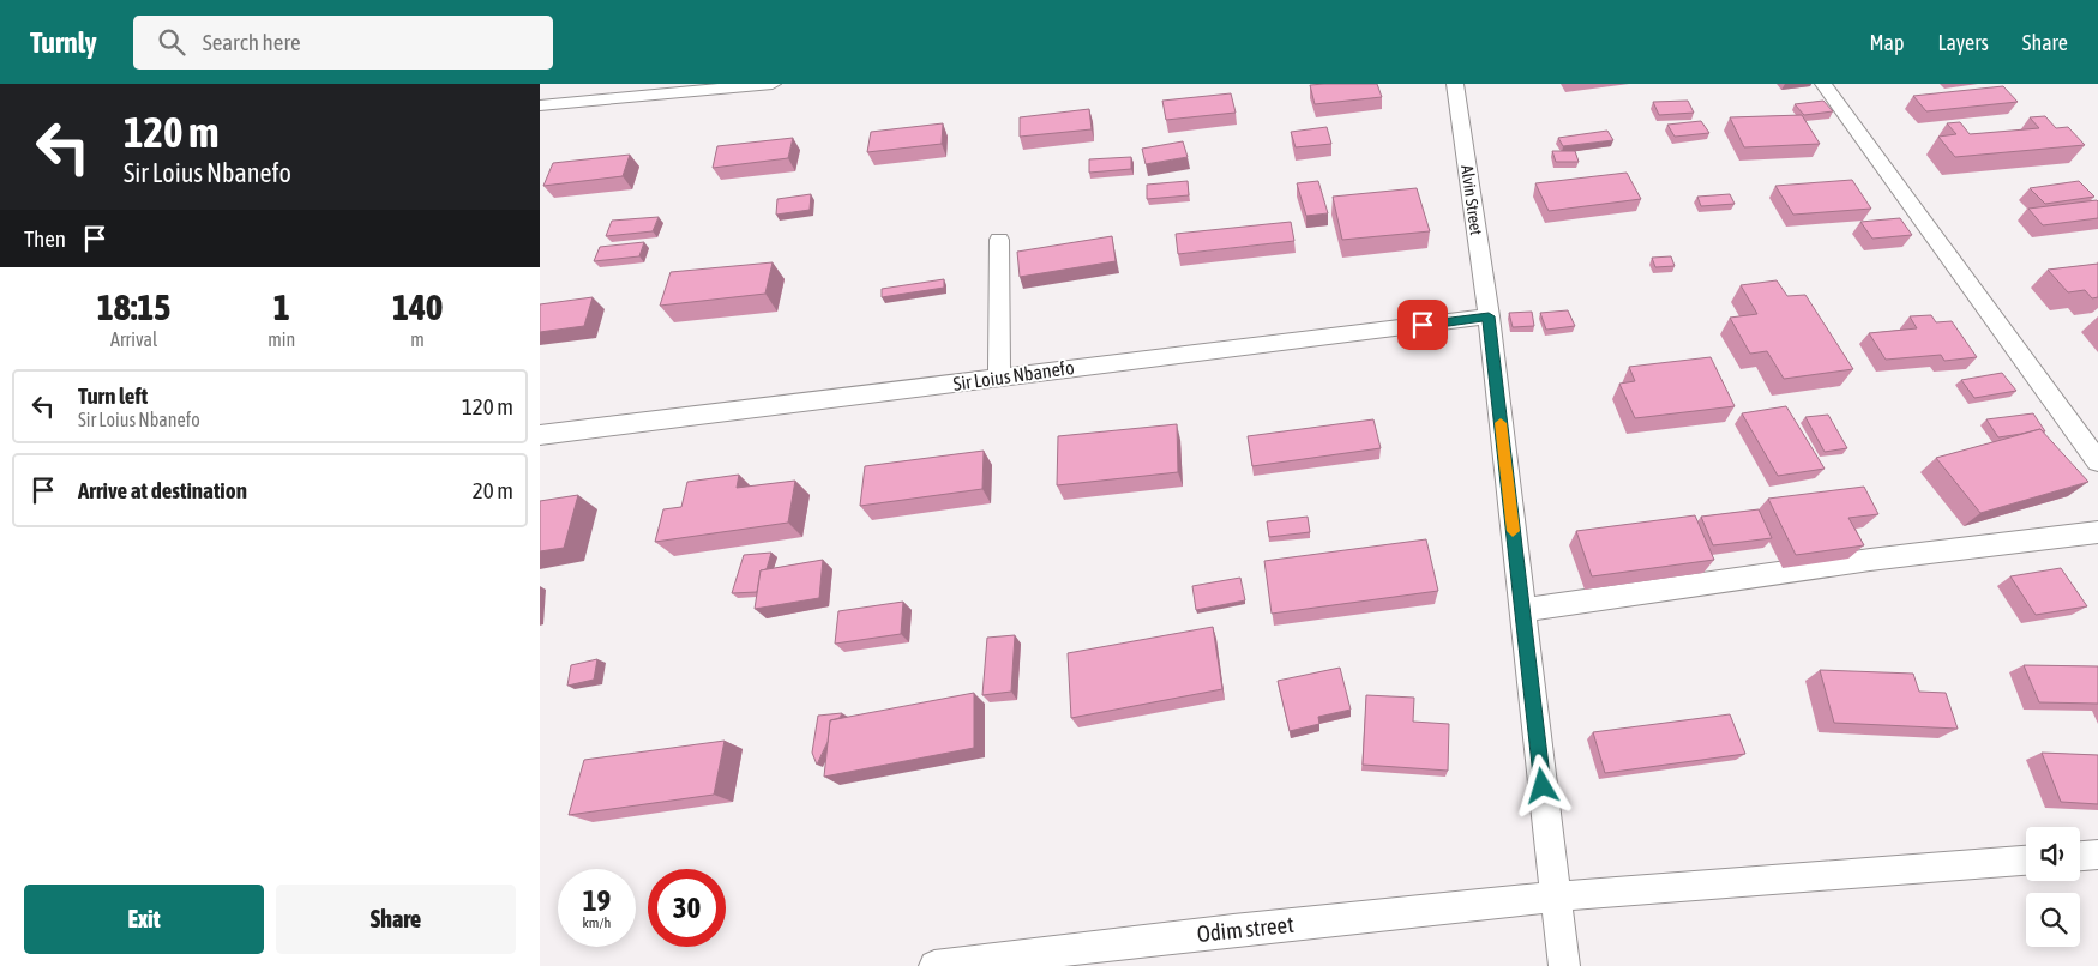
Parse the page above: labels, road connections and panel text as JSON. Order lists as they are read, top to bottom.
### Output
{
  "streets": {
    "street": ["Alvin Street", "Sir Loius Nbanefo", "Odim street"]
  },
  "crossings": [
    ["Alvin Street", "Sir Loius Nbanefo"],
    ["Alvin Street", "Odim street"]
  ],
  "page": {
    "header": "Turnly",
    "search": "Search here",
    "nav": ["Map", "Layers", "Share"],
    "turn": ["120 m", "Sir Loius Nbanefo"],
    "then": "Then",
    "eta": [
      "18:15",
      "Arrival",
      "1",
      "min",
      "140",
      "m"
    ],
    "list": [
      {
        "name": "Turn left",
        "note": "Sir Loius Nbanefo",
        "value": "120 m"
      },
      {
        "name": "Arrive at destination",
        "value": "20 m"
      }
    ],
    "speed": "19 km/h",
    "limit": "30",
    "buttons": ["Exit", "Share"]
  }
}
